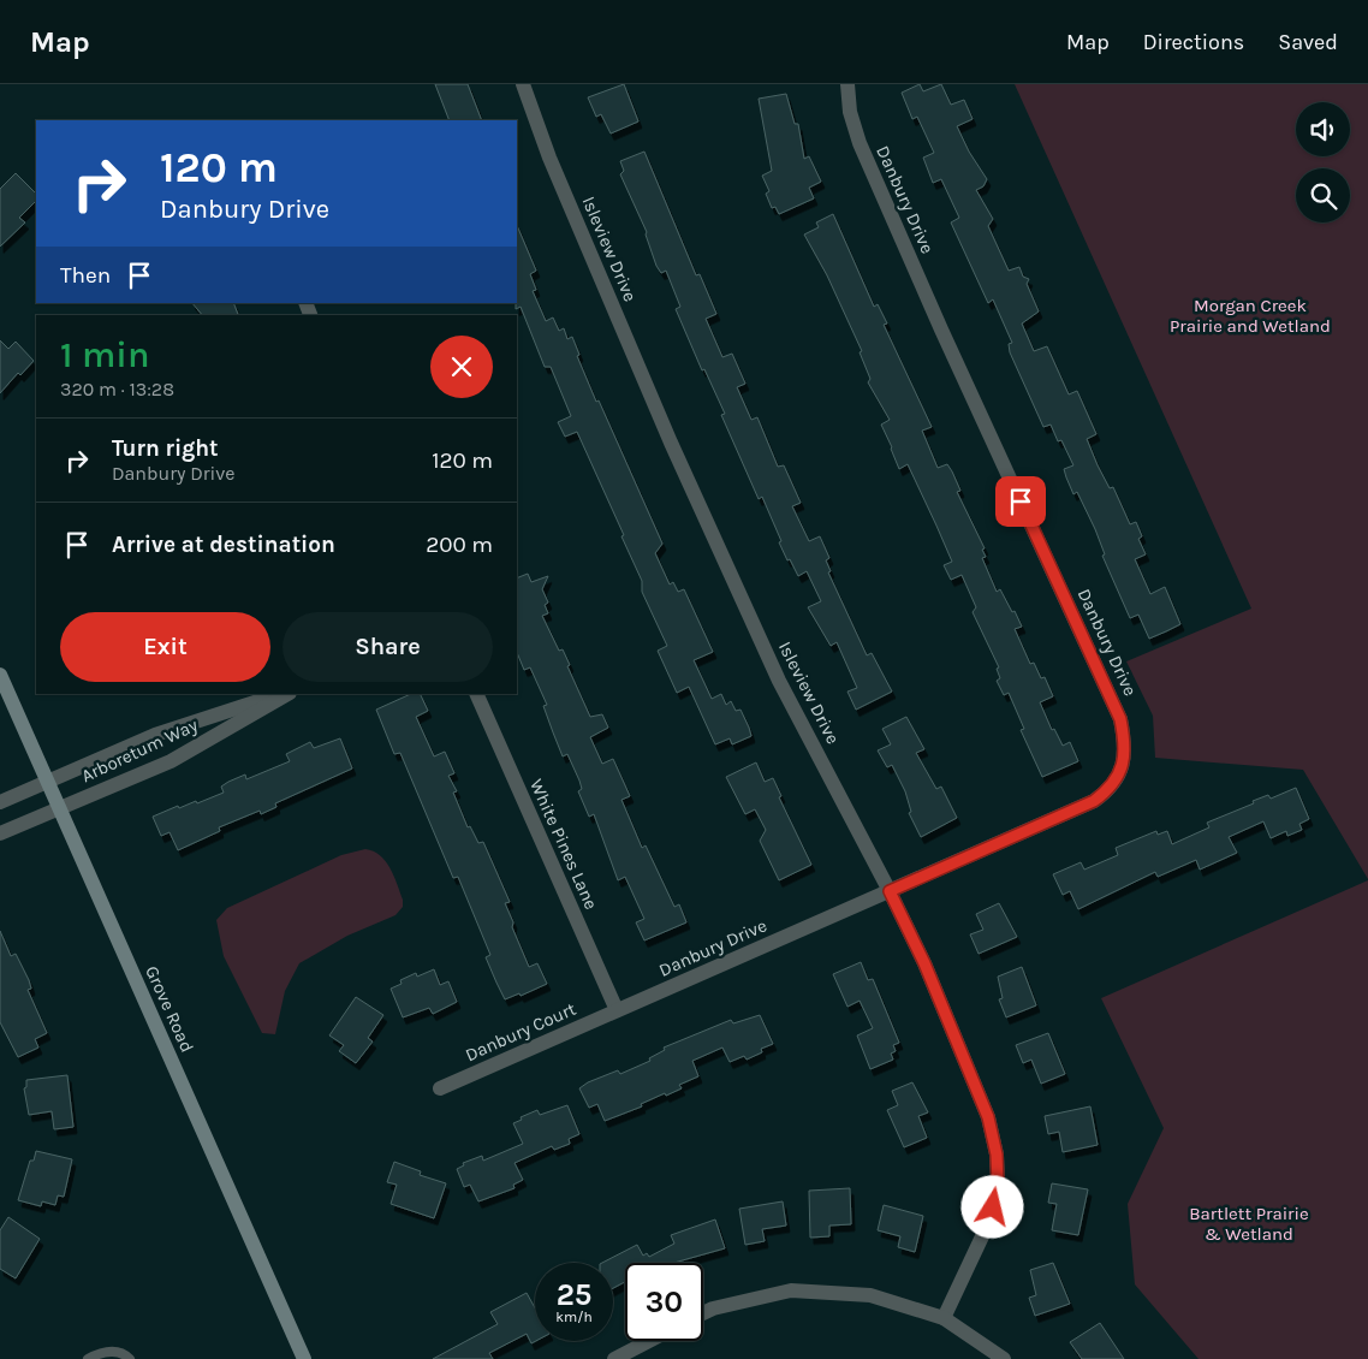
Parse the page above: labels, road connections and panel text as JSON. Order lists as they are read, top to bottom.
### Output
{
  "streets": {
    "street": [
      "Danbury Drive",
      "Isleview Drive",
      "Arboretum Way",
      "White Pines Lane",
      "Grove Road",
      "Danbury Court"
    ]
  },
  "crossings": [
    ["Danbury Drive", "Isleview Drive"],
    ["Danbury Drive", "White Pines Lane"],
    ["Danbury Drive", "Danbury Court"],
    ["Arboretum Way", "Grove Road"],
    ["White Pines Lane", "Danbury Court"]
  ],
  "parks": ["Morgan Creek Prairie and Wetland", "Bartlett Prairie & Wetland"],
  "page": {
    "header": "Map",
    "nav": ["Map", "Directions", "Saved"],
    "turn": ["120 m", "Danbury Drive"],
    "then": "Then",
    "heading": ["1 min", "320 m · 13:28"],
    "list": [
      {
        "name": "Turn right",
        "note": "Danbury Drive",
        "value": "120 m"
      },
      {
        "name": "Arrive at destination",
        "value": "200 m"
      }
    ],
    "buttons": ["Exit", "Share"],
    "speed": "25 km/h",
    "limit": "30"
  }
}
